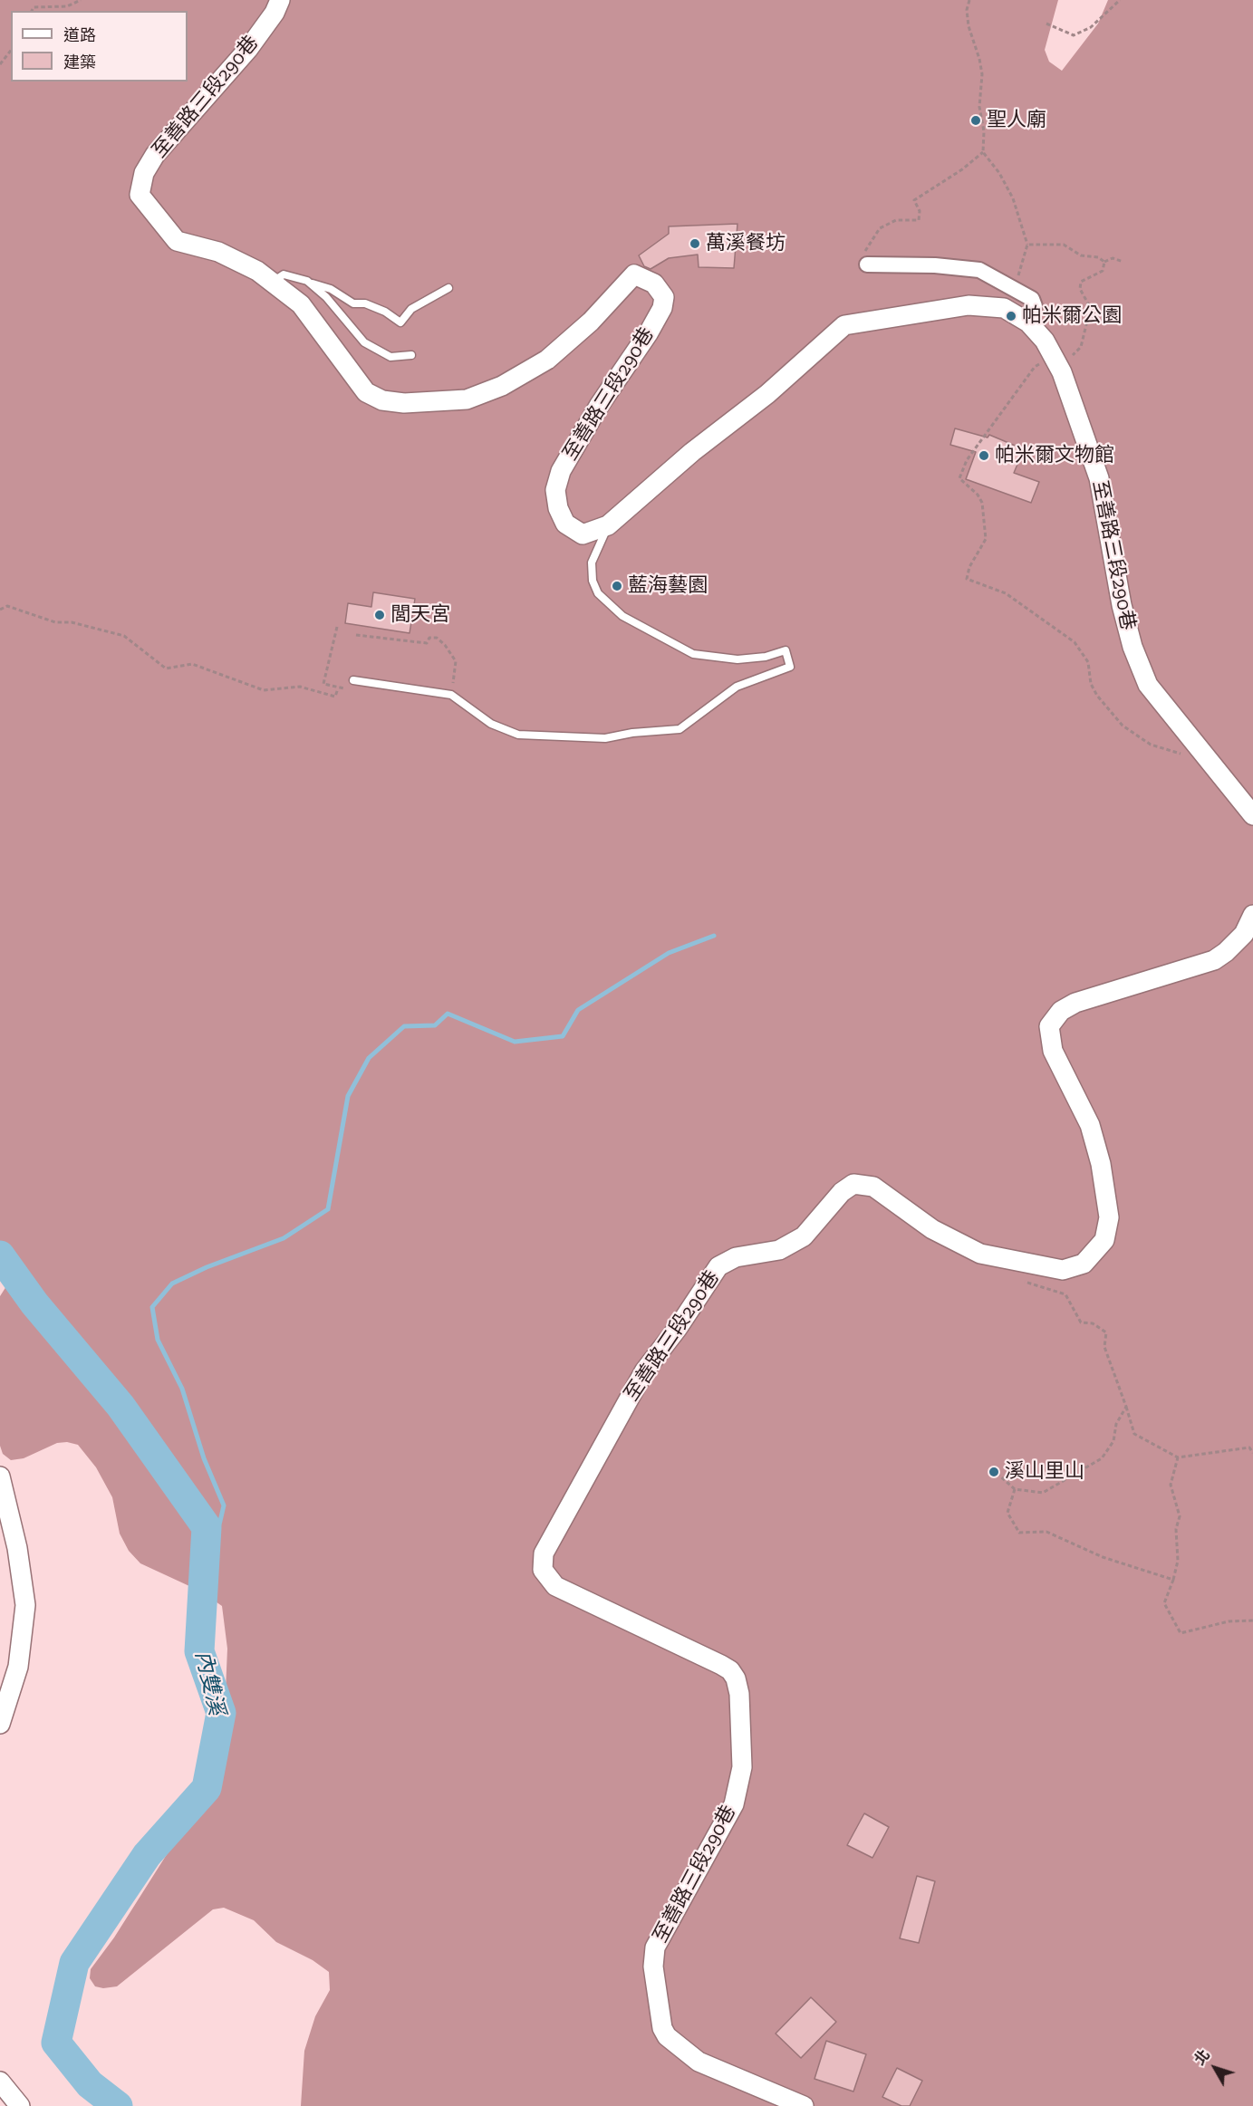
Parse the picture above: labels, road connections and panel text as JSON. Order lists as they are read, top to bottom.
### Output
{
  "streets": {
    "street": ["至善路三段290巷"]
  },
  "water": ["內雙溪"],
  "places": [
    "聖人廟",
    "萬溪餐坊",
    "帕米爾公園",
    "帕米爾文物館",
    "藍海藝園",
    "閭天宮",
    "溪山里山"
  ],
  "legend": ["道路", "建築"],
  "north": "top left"
}
